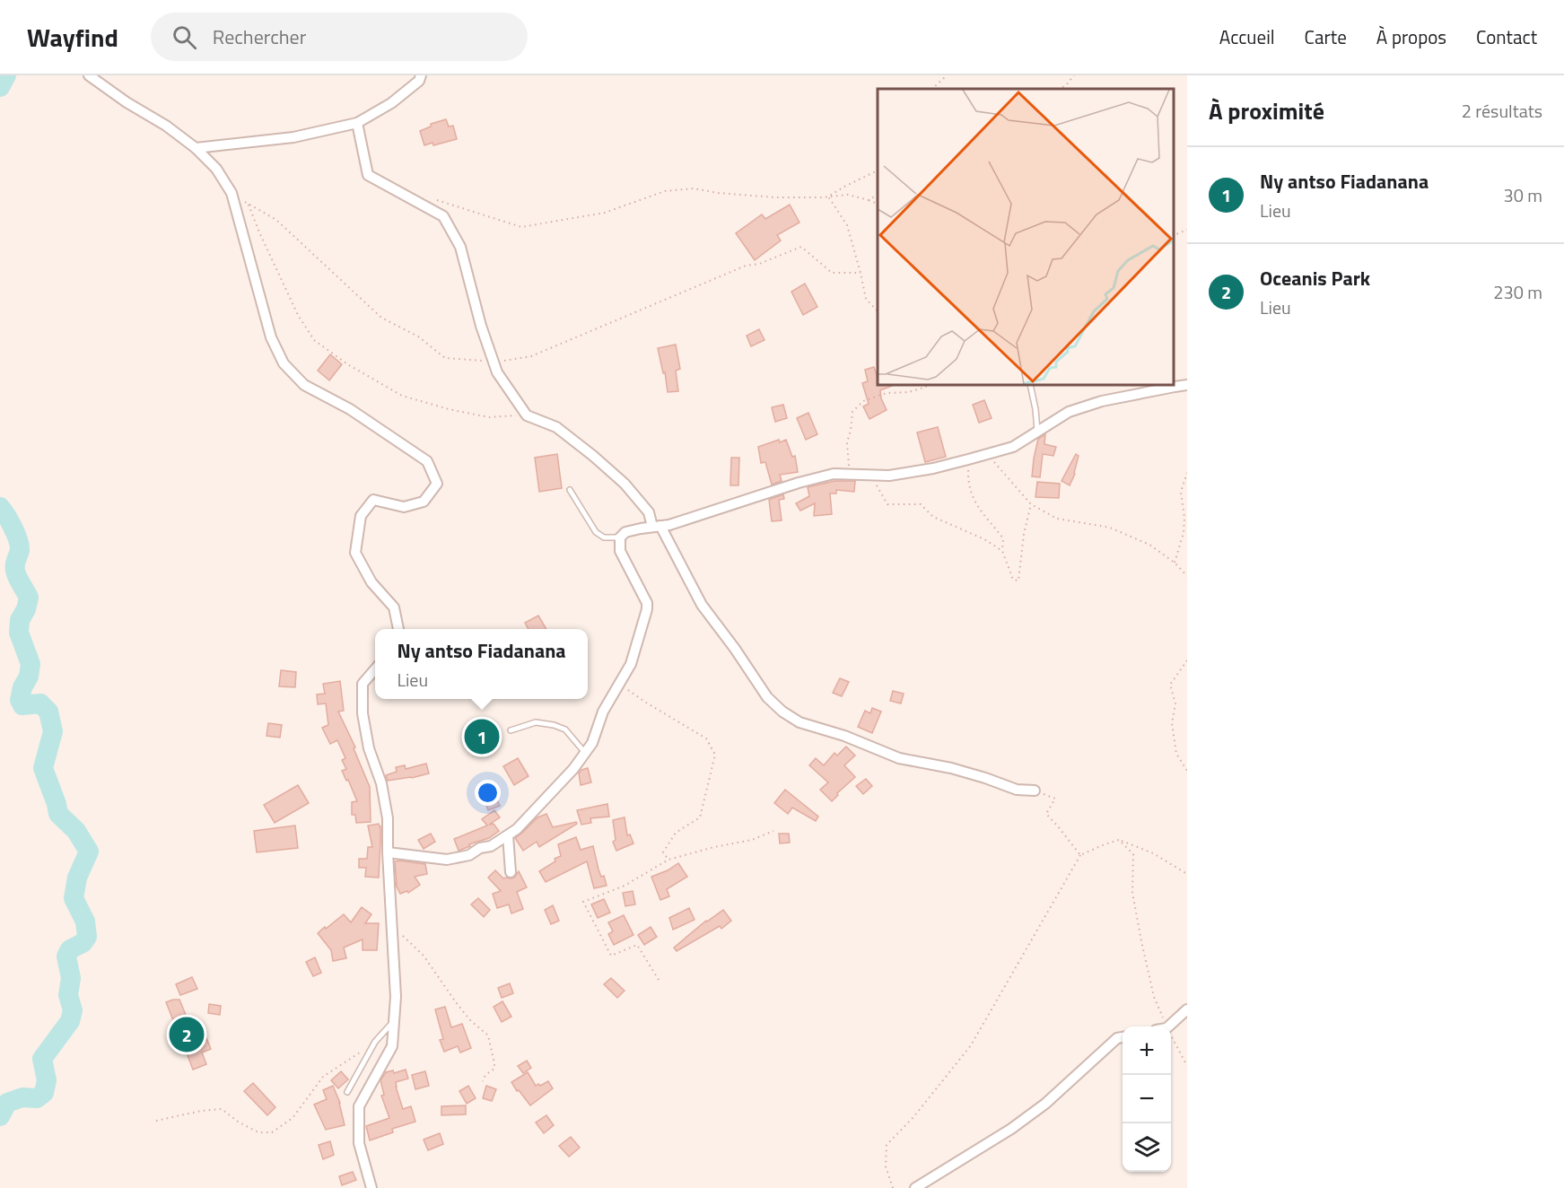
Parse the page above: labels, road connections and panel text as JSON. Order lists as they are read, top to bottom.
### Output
{
  "page": {
    "header": "Wayfind",
    "search": "Rechercher",
    "nav": [
      "Accueil",
      "Carte",
      "À propos",
      "Contact"
    ],
    "heading": ["À proximité", "2 résultats"],
    "list": [
      {
        "mark": "1",
        "name": "Ny antso Fiadanana",
        "note": "Lieu",
        "value": "30 m"
      },
      {
        "mark": "2",
        "name": "Oceanis Park",
        "note": "Lieu",
        "value": "230 m"
      }
    ],
    "popup": ["Ny antso Fiadanana", "Lieu"],
    "pins": ["1", "2"],
    "map_buttons": ["+", "−"]
  }
}
